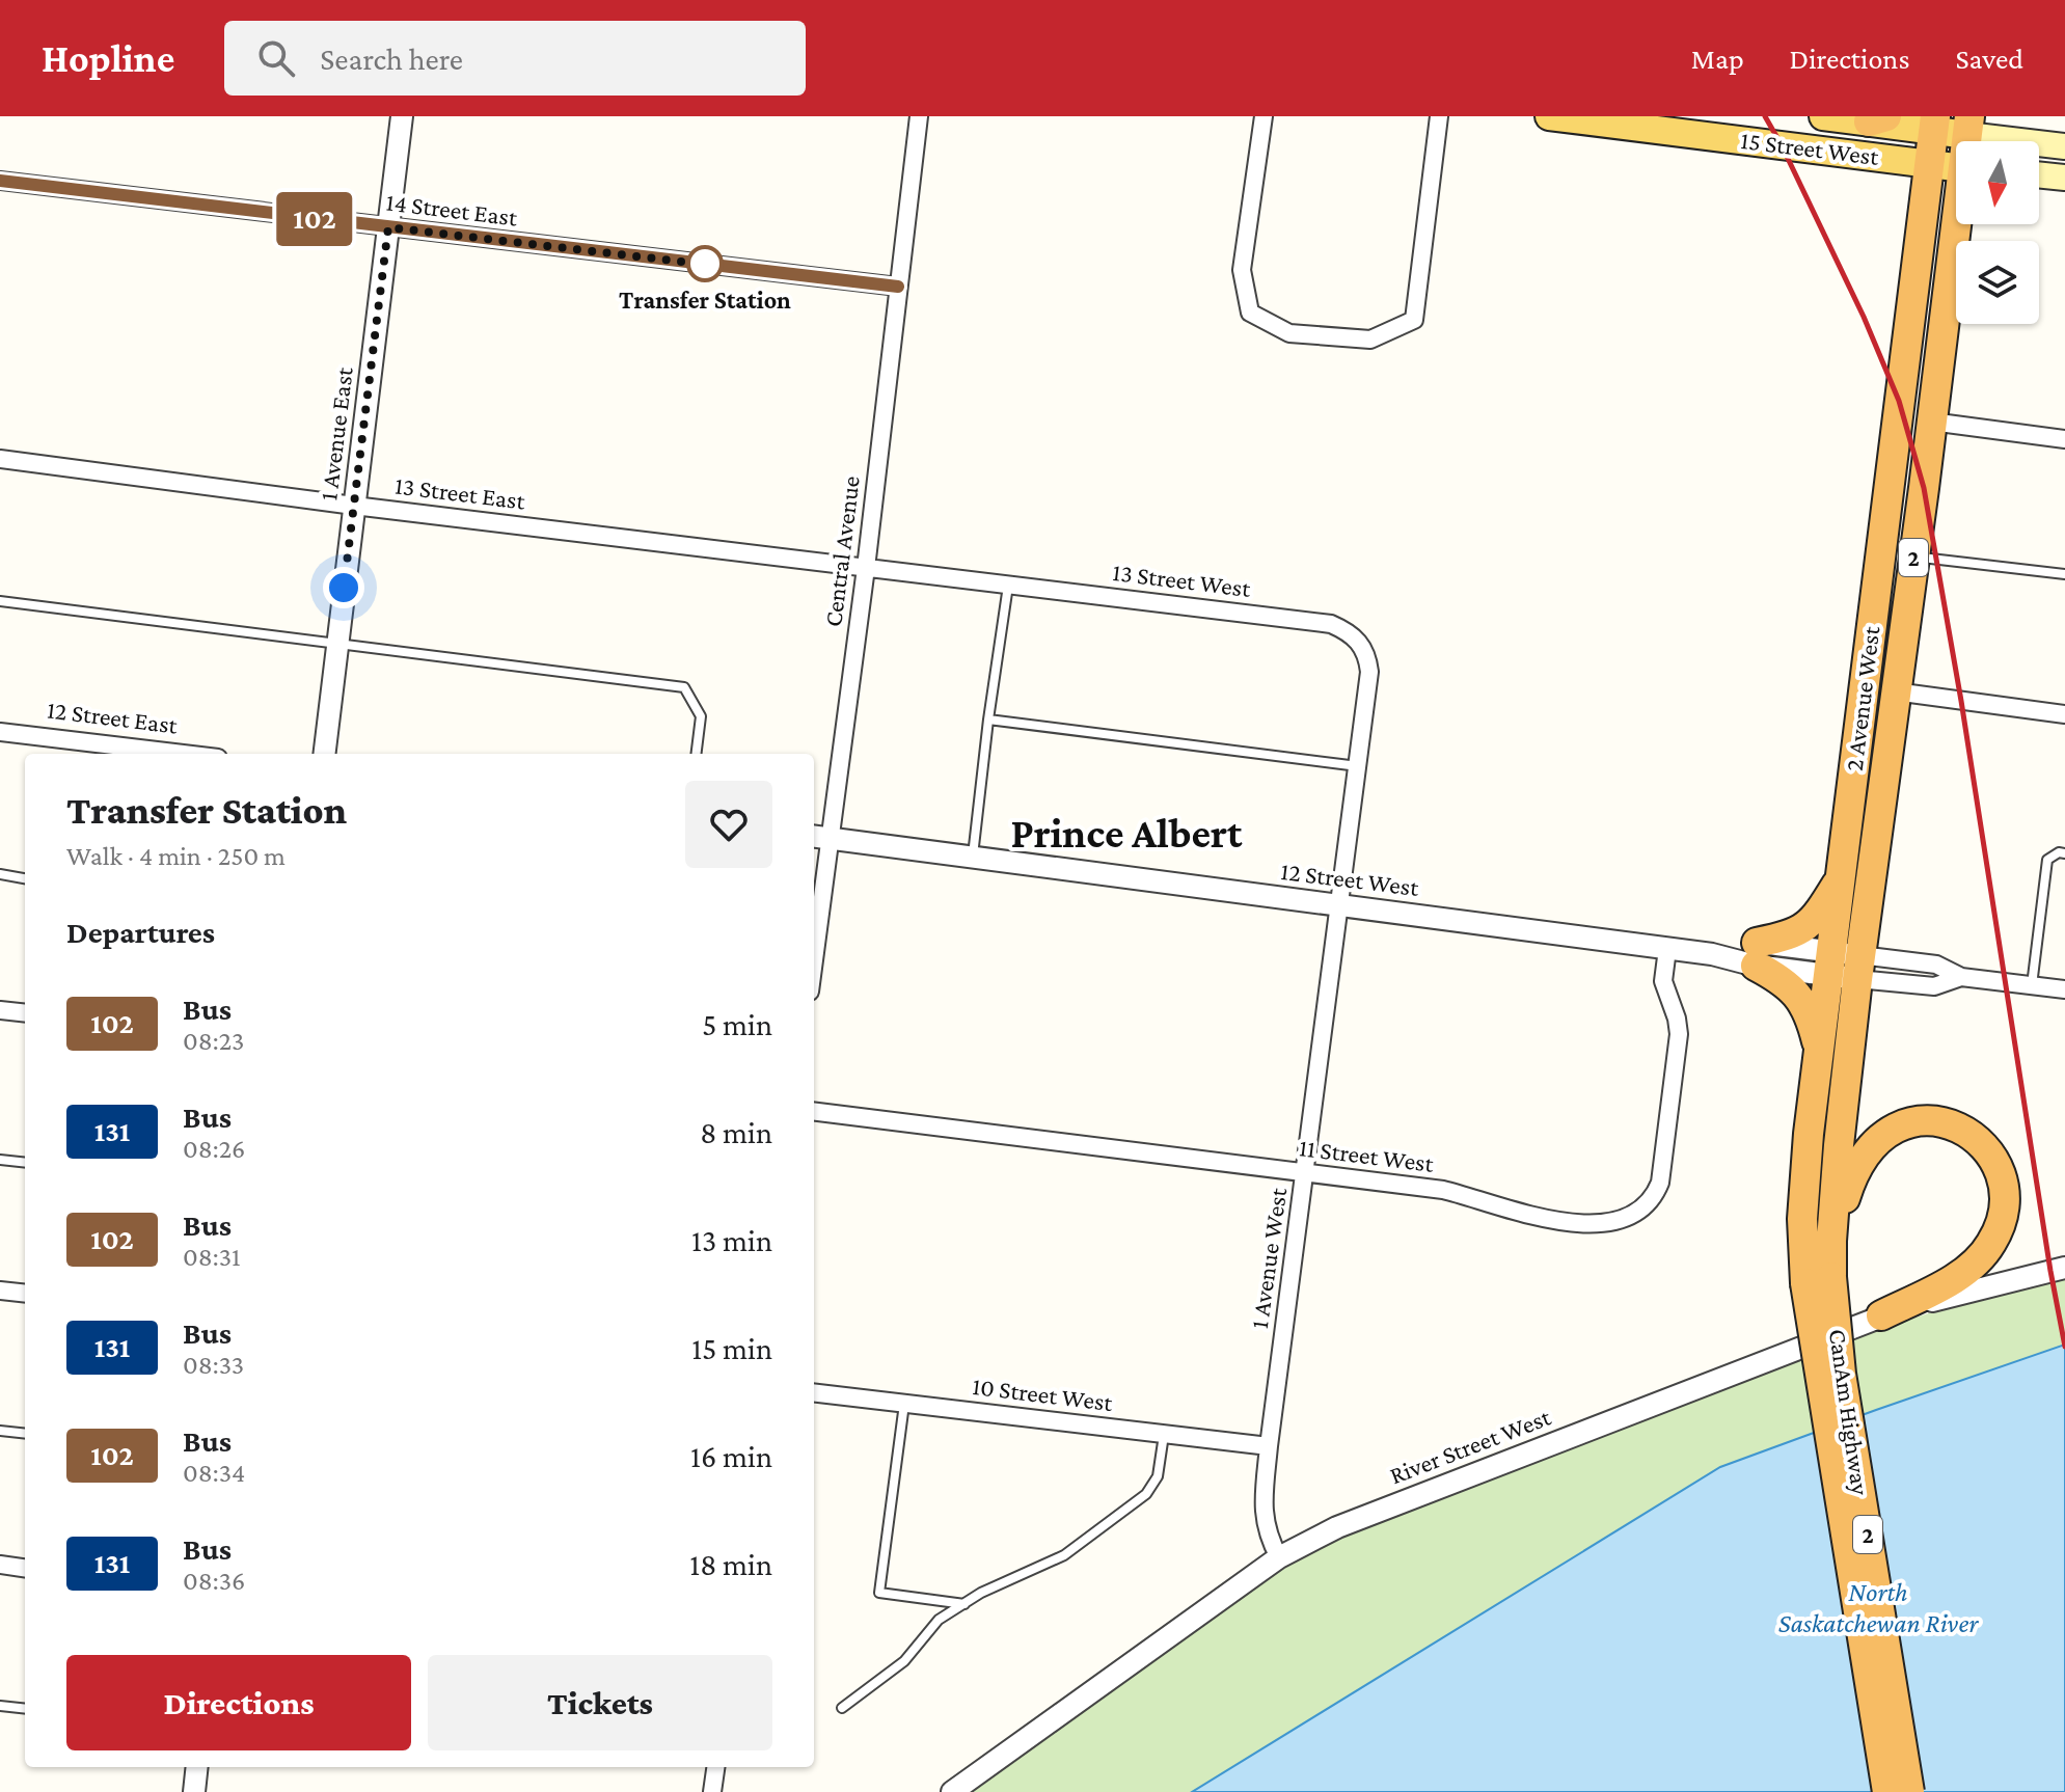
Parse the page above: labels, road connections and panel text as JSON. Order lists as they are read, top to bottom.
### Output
{
  "streets": {
    "highway": ["2", "2 Avenue West", "CanAm Highway"],
    "main road": ["15 Street West"],
    "street": [
      "14 Street East",
      "1 Avenue East",
      "13 Street East",
      "Central Avenue",
      "13 Street West",
      "12 Street East",
      "12 Street West",
      "11 Street West",
      "1 Avenue West",
      "10 Street West",
      "River Street West"
    ]
  },
  "crossings": [
    ["15 Street West", "2 Avenue West"],
    ["14 Street East", "1 Avenue East"],
    ["14 Street East", "Central Avenue"],
    ["1 Avenue East", "13 Street East"],
    ["13 Street East", "Central Avenue"],
    ["13 Street East", "13 Street West"],
    ["Central Avenue", "13 Street West"],
    ["Central Avenue", "12 Street West"],
    ["13 Street West", "1 Avenue West"],
    ["2 Avenue West", "12 Street West"],
    ["2 Avenue West", "CanAm Highway"],
    ["12 Street West", "11 Street West"],
    ["12 Street West", "1 Avenue West"],
    ["11 Street West", "1 Avenue West"],
    ["1 Avenue West", "10 Street West"],
    ["1 Avenue West", "River Street West"]
  ],
  "districts": ["Prince Albert"],
  "water": ["North Saskatchewan River"],
  "places": ["Transfer Station"],
  "lines": ["bus line 102"],
  "north": "bottom",
  "page": {
    "header": "Hopline",
    "search": "Search here",
    "nav": ["Map", "Directions", "Saved"],
    "on_map": "102",
    "heading": [
      ["Transfer Station", "Walk · 4 min · 250 m"],
      "Departures"
    ],
    "list": [
      {
        "mark": "102",
        "name": "Bus",
        "note": "08:23",
        "value": "5 min"
      },
      {
        "mark": "131",
        "name": "Bus",
        "note": "08:26",
        "value": "8 min"
      },
      {
        "mark": "102",
        "name": "Bus",
        "note": "08:31",
        "value": "13 min"
      },
      {
        "mark": "131",
        "name": "Bus",
        "note": "08:33",
        "value": "15 min"
      },
      {
        "mark": "102",
        "name": "Bus",
        "note": "08:34",
        "value": "16 min"
      },
      {
        "mark": "131",
        "name": "Bus",
        "note": "08:36",
        "value": "18 min"
      }
    ],
    "buttons": ["Directions", "Tickets"]
  }
}
